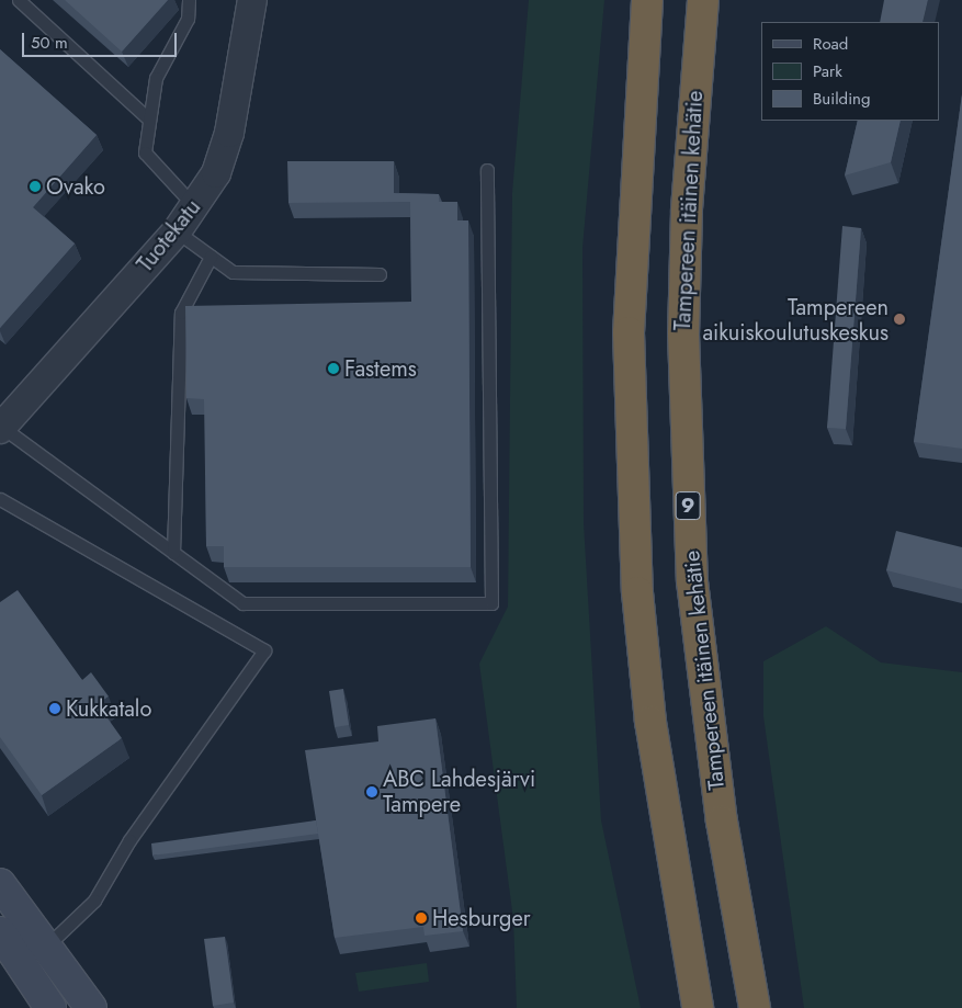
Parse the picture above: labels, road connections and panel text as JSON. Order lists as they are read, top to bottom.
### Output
{
  "streets": {
    "highway": ["Tampereen itäinen kehätie", "9"],
    "street": ["Tuotekatu"]
  },
  "places": [
    "Ovako",
    "Tampereen aikuiskoulutuskeskus",
    "Fastems",
    "Kukkatalo",
    "ABC Lahdesjärvi Tampere",
    "Hesburger"
  ],
  "legend": ["Road", "Park", "Building"],
  "scale_bar": "50 m"
}
